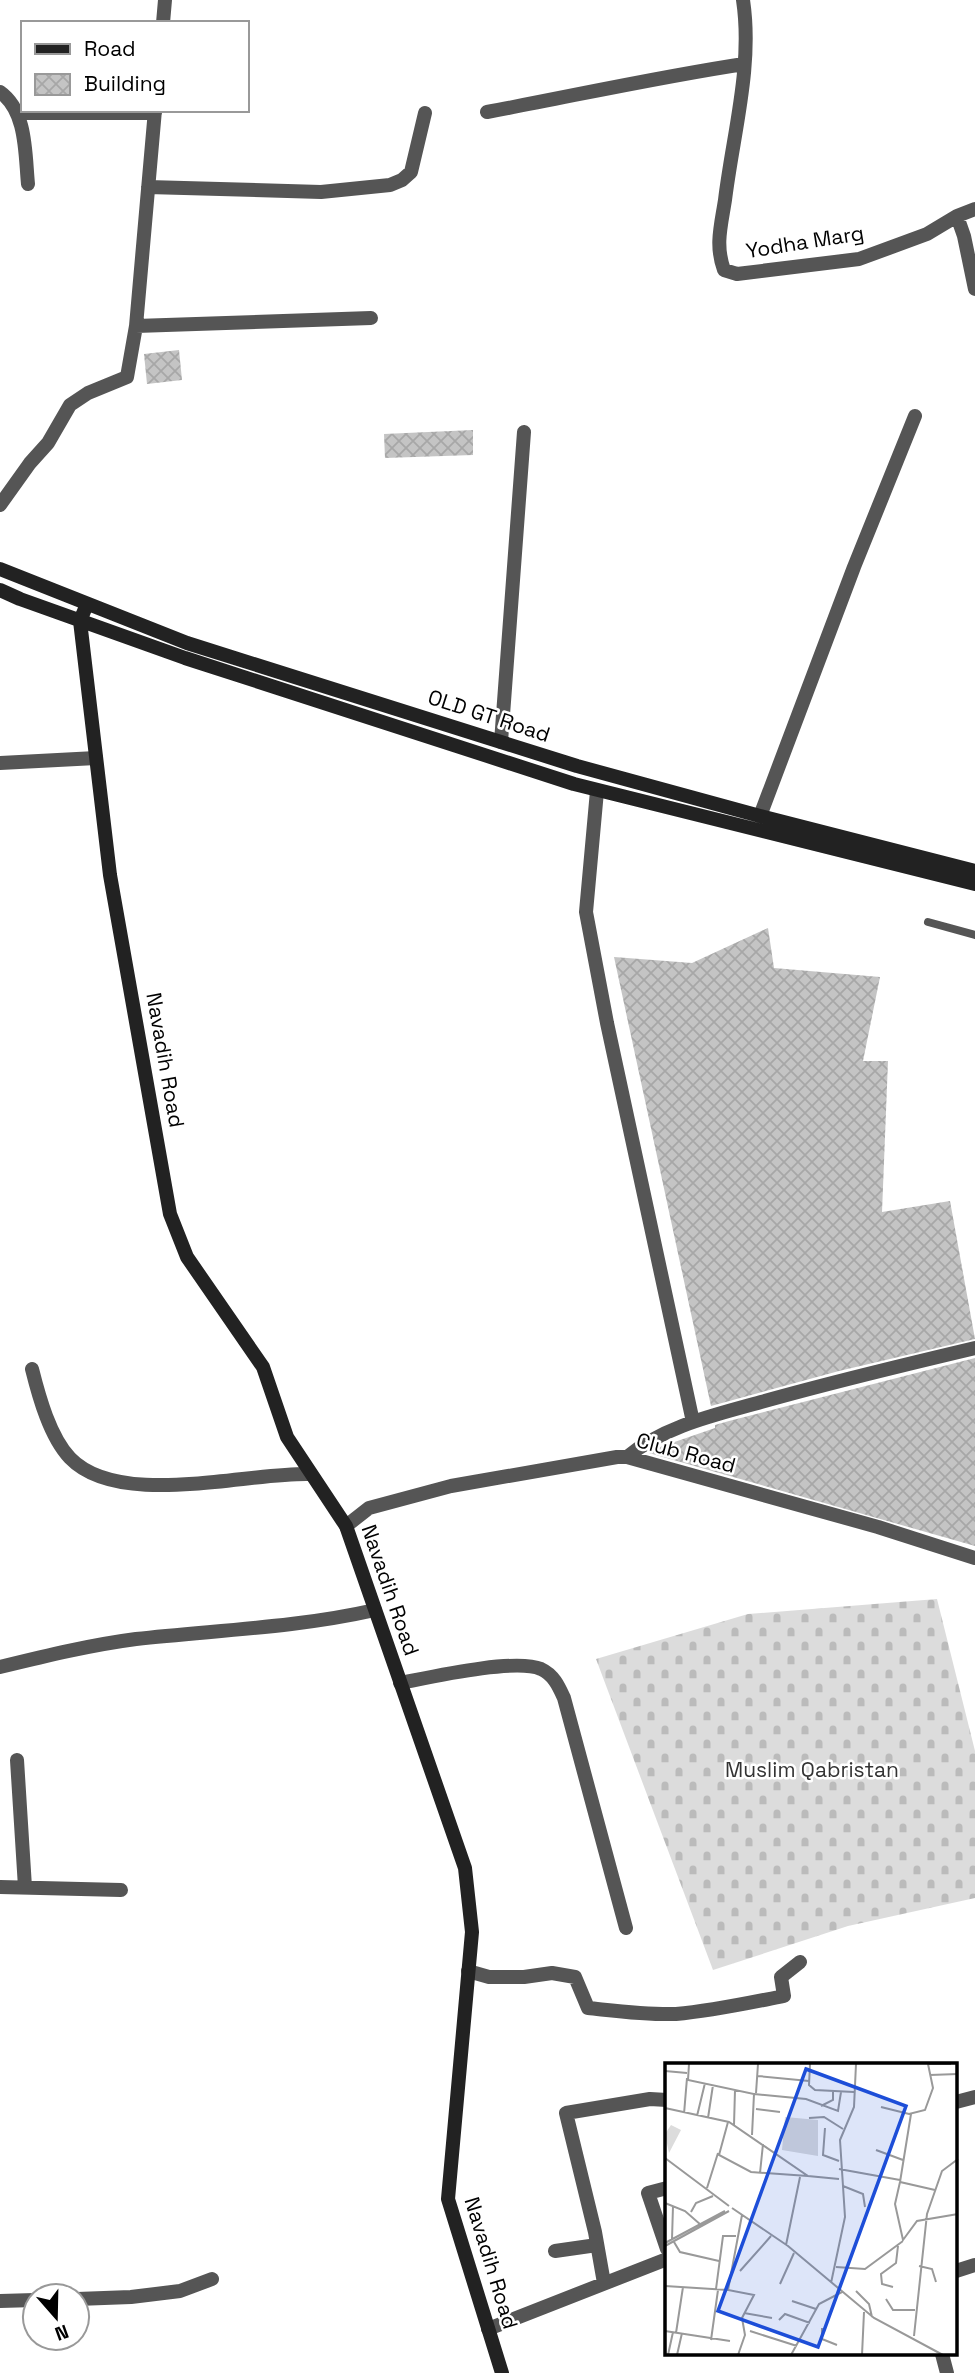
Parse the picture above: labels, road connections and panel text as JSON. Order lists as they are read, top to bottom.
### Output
{
  "streets": {
    "main road": ["OLD GT Road", "Navadih Road"],
    "street": ["Yodha Marg", "Club Road"]
  },
  "crossings": [
    ["OLD GT Road", "Navadih Road"],
    ["Navadih Road", "Club Road"]
  ],
  "parks": ["Muslim Qabristan"],
  "legend": ["Road", "Building"],
  "north": "bottom"
}
